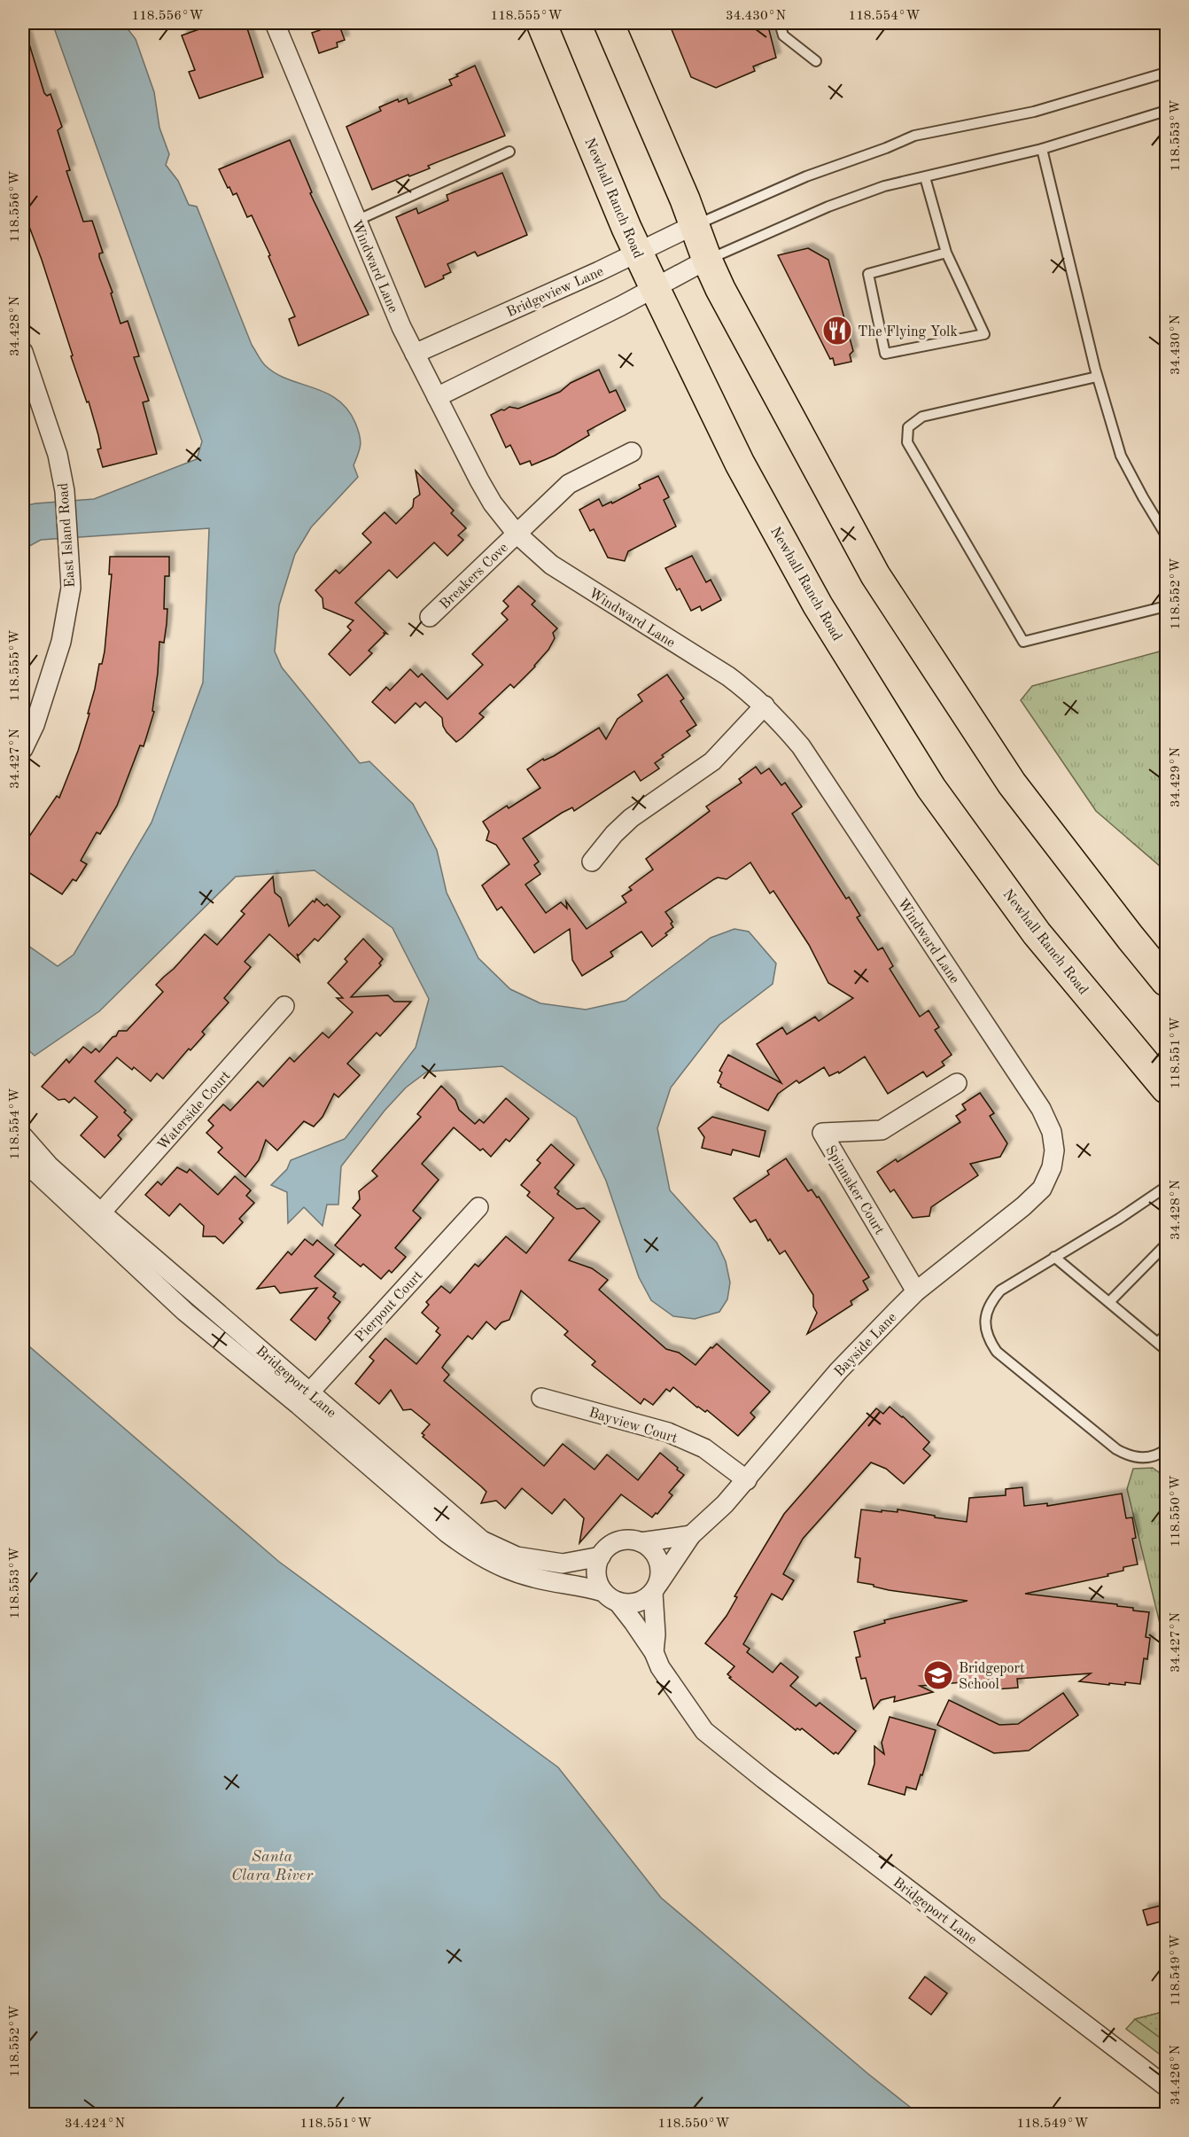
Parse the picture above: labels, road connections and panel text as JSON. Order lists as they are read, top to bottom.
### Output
{
  "streets": {
    "main road": ["Newhall Ranch Road"],
    "street": [
      "Windward Lane",
      "Bridgeview Lane",
      "East Island Road",
      "Breakers Cove",
      "Waterside Court",
      "Spinnaker Court",
      "Pierpont Court",
      "Bayside Lane",
      "Bridgeport Lane",
      "Bayview Court"
    ]
  },
  "crossings": [
    ["Newhall Ranch Road", "Bridgeview Lane"],
    ["Windward Lane", "Bridgeview Lane"],
    ["Windward Lane", "Breakers Cove"],
    ["Windward Lane", "Bayside Lane"],
    ["Waterside Court", "Bridgeport Lane"],
    ["Spinnaker Court", "Bayside Lane"],
    ["Pierpont Court", "Bridgeport Lane"],
    ["Bayside Lane", "Bridgeport Lane"],
    ["Bayside Lane", "Bayview Court"]
  ],
  "water": ["Santa Clara River"],
  "places": {
    "restaurant": ["The Flying Yolk"],
    "school or university": ["Bridgeport School"]
  },
  "coordinates": [
    "118.556°W",
    "118.555°W",
    "34.430°N",
    "118.554°W",
    "118.553°W",
    "34.428°N",
    "118.552°W",
    "34.427°N",
    "34.429°N",
    "118.551°W",
    "118.550°W",
    "118.549°W",
    "34.426°N",
    "34.424°N"
  ]
}
